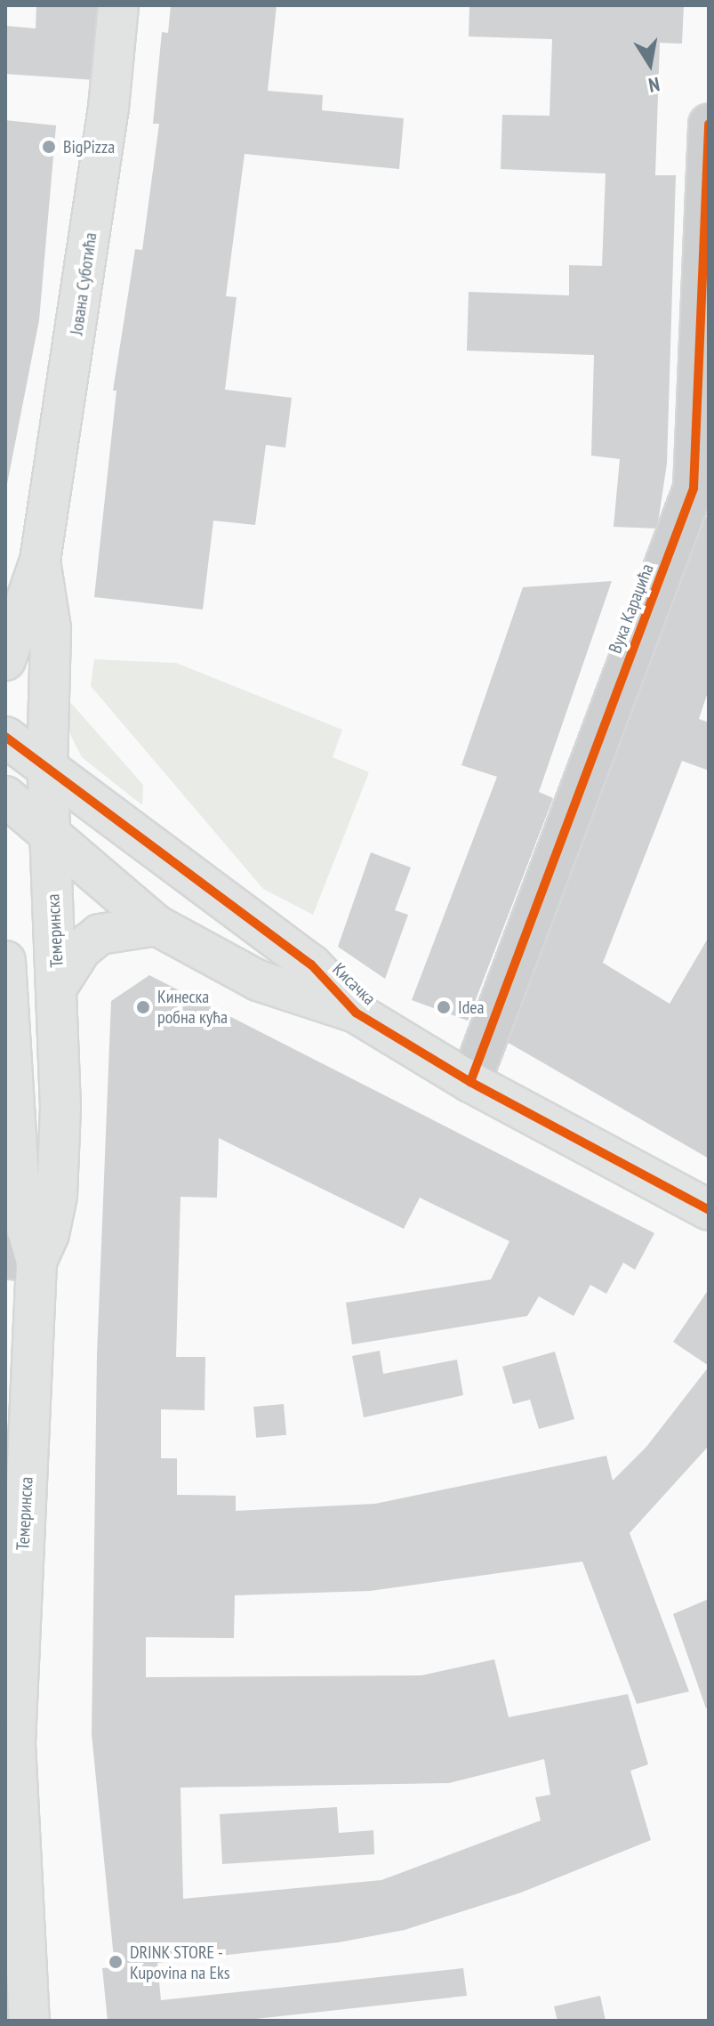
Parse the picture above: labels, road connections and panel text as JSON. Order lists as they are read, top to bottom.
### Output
{
  "streets": {
    "main road": ["Јована Суботића", "Темеринска", "Кисачка"],
    "street": ["Вука Караџића"]
  },
  "crossings": [
    ["Јована Суботића", "Темеринска"],
    ["Јована Суботића", "Кисачка"],
    ["Вука Караџића", "Кисачка"],
    ["Темеринска", "Кисачка"]
  ],
  "places": [
    "BigPizza",
    "Кинеска робна кућа",
    "Idea",
    "DRINK STORE - Kupovina na Eks"
  ],
  "north": "bottom"
}
